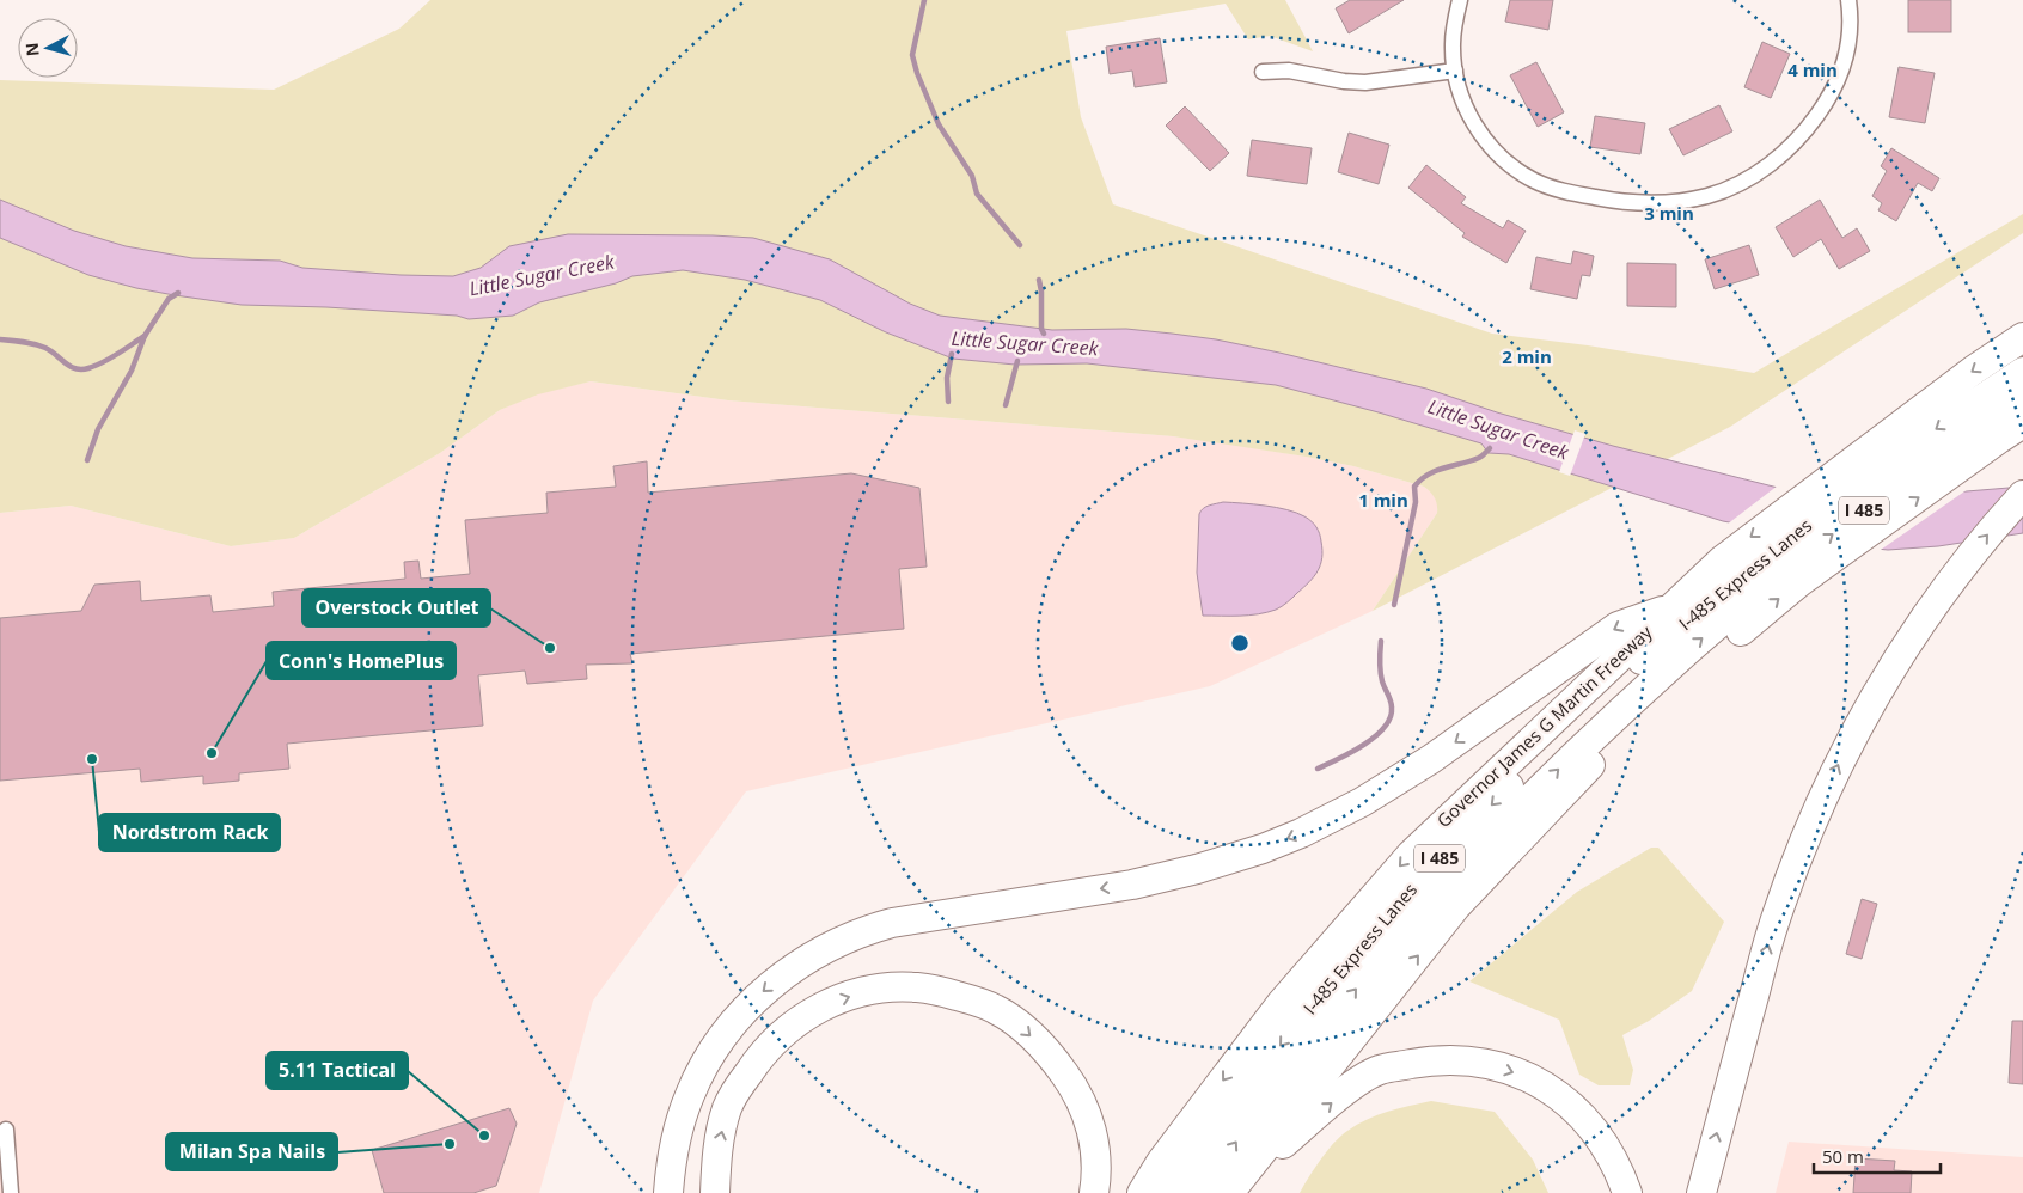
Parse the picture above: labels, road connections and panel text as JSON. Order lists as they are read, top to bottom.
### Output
{
  "streets": {
    "highway": ["I 485", "I-485 Express Lanes", "Governor James G Martin Freeway"]
  },
  "water": ["Little Sugar Creek"],
  "places": [
    "Overstock Outlet",
    "Conn's HomePlus",
    "Nordstrom Rack",
    "5.11 Tactical",
    "Milan Spa Nails"
  ],
  "scale_bar": "50 m",
  "north": "left",
  "rings": [
    "4 min",
    "3 min",
    "2 min",
    "1 min"
  ]
}
